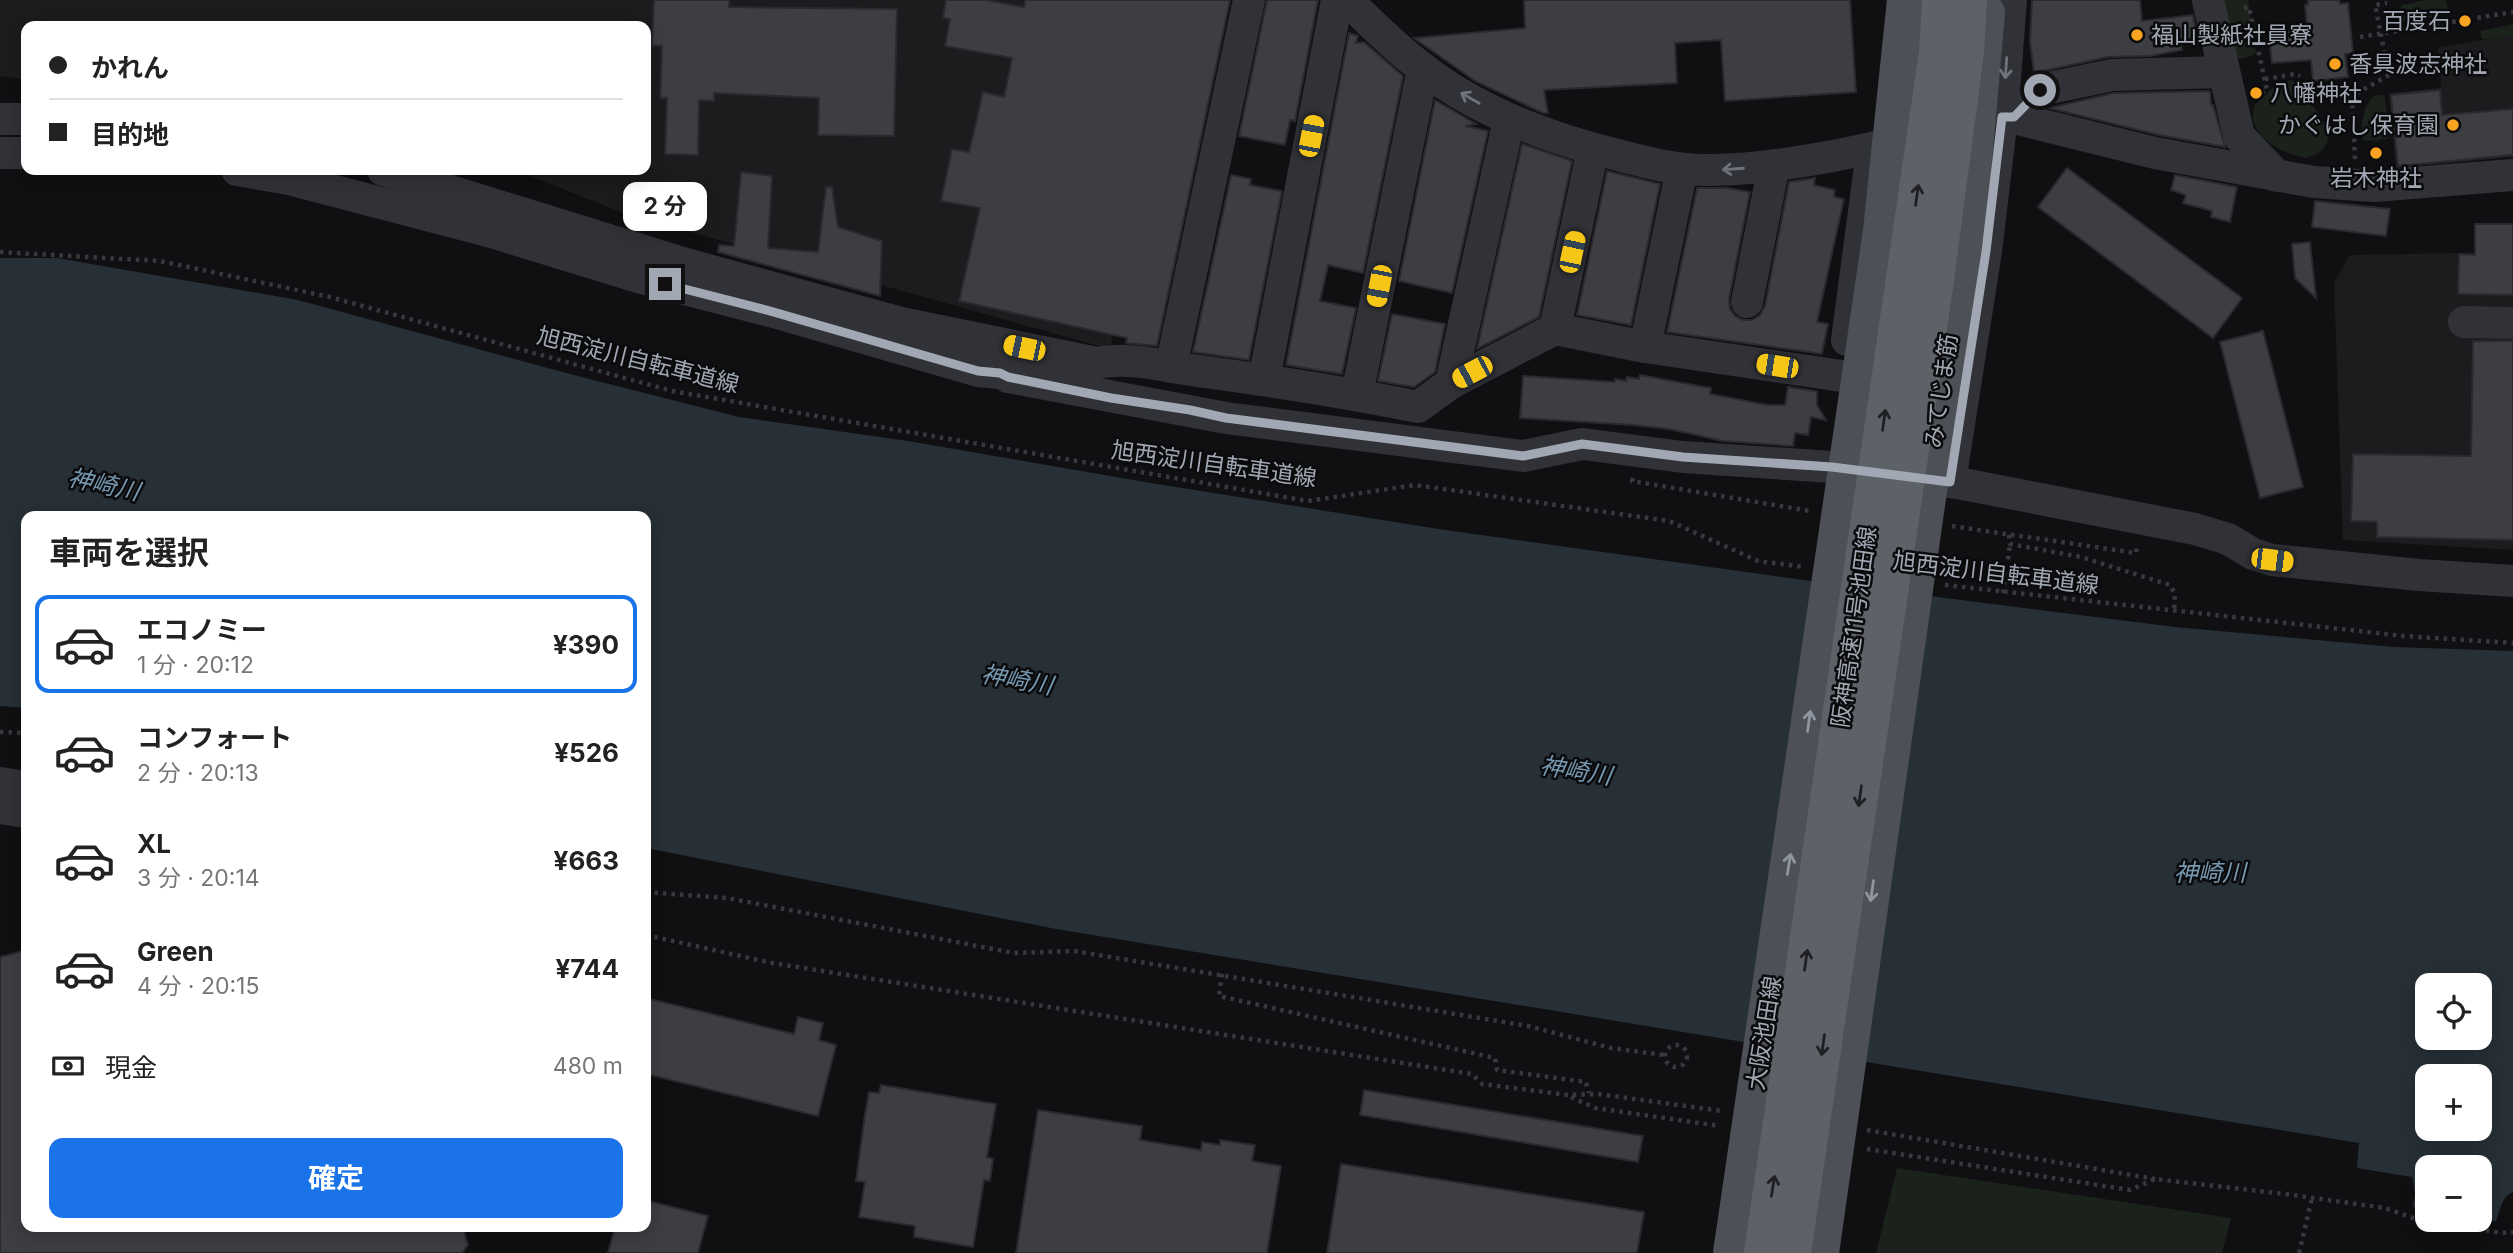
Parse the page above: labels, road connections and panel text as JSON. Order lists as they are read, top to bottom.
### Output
{
  "streets": {
    "highway": ["阪神高速11号池田線"],
    "main road": ["みてじま筋", "大阪池田線"],
    "path": ["旭西淀川自転車道線"]
  },
  "one_way": ["みてじま筋", "大阪池田線"],
  "water": ["神崎川"],
  "places": [
    "百度石",
    "福山製紙社員寮",
    "香具波志神社",
    "八幡神社",
    "かぐはし保育園",
    "岩木神社"
  ],
  "page": {
    "banner": ["かれん", "目的地"],
    "bubble": "2 分",
    "heading": "車両を選択",
    "list": [
      {
        "name": "エコノミー",
        "note": "1 分 · 20:12",
        "value": "¥390"
      },
      {
        "name": "コンフォート",
        "note": "2 分 · 20:13",
        "value": "¥526"
      },
      {
        "name": "XL",
        "note": "3 分 · 20:14",
        "value": "¥663"
      },
      {
        "name": "Green",
        "note": "4 分 · 20:15",
        "value": "¥744"
      }
    ],
    "map_buttons": ["+", "−"],
    "pay": ["現金", "480 m"],
    "buttons": "確定"
  }
}
